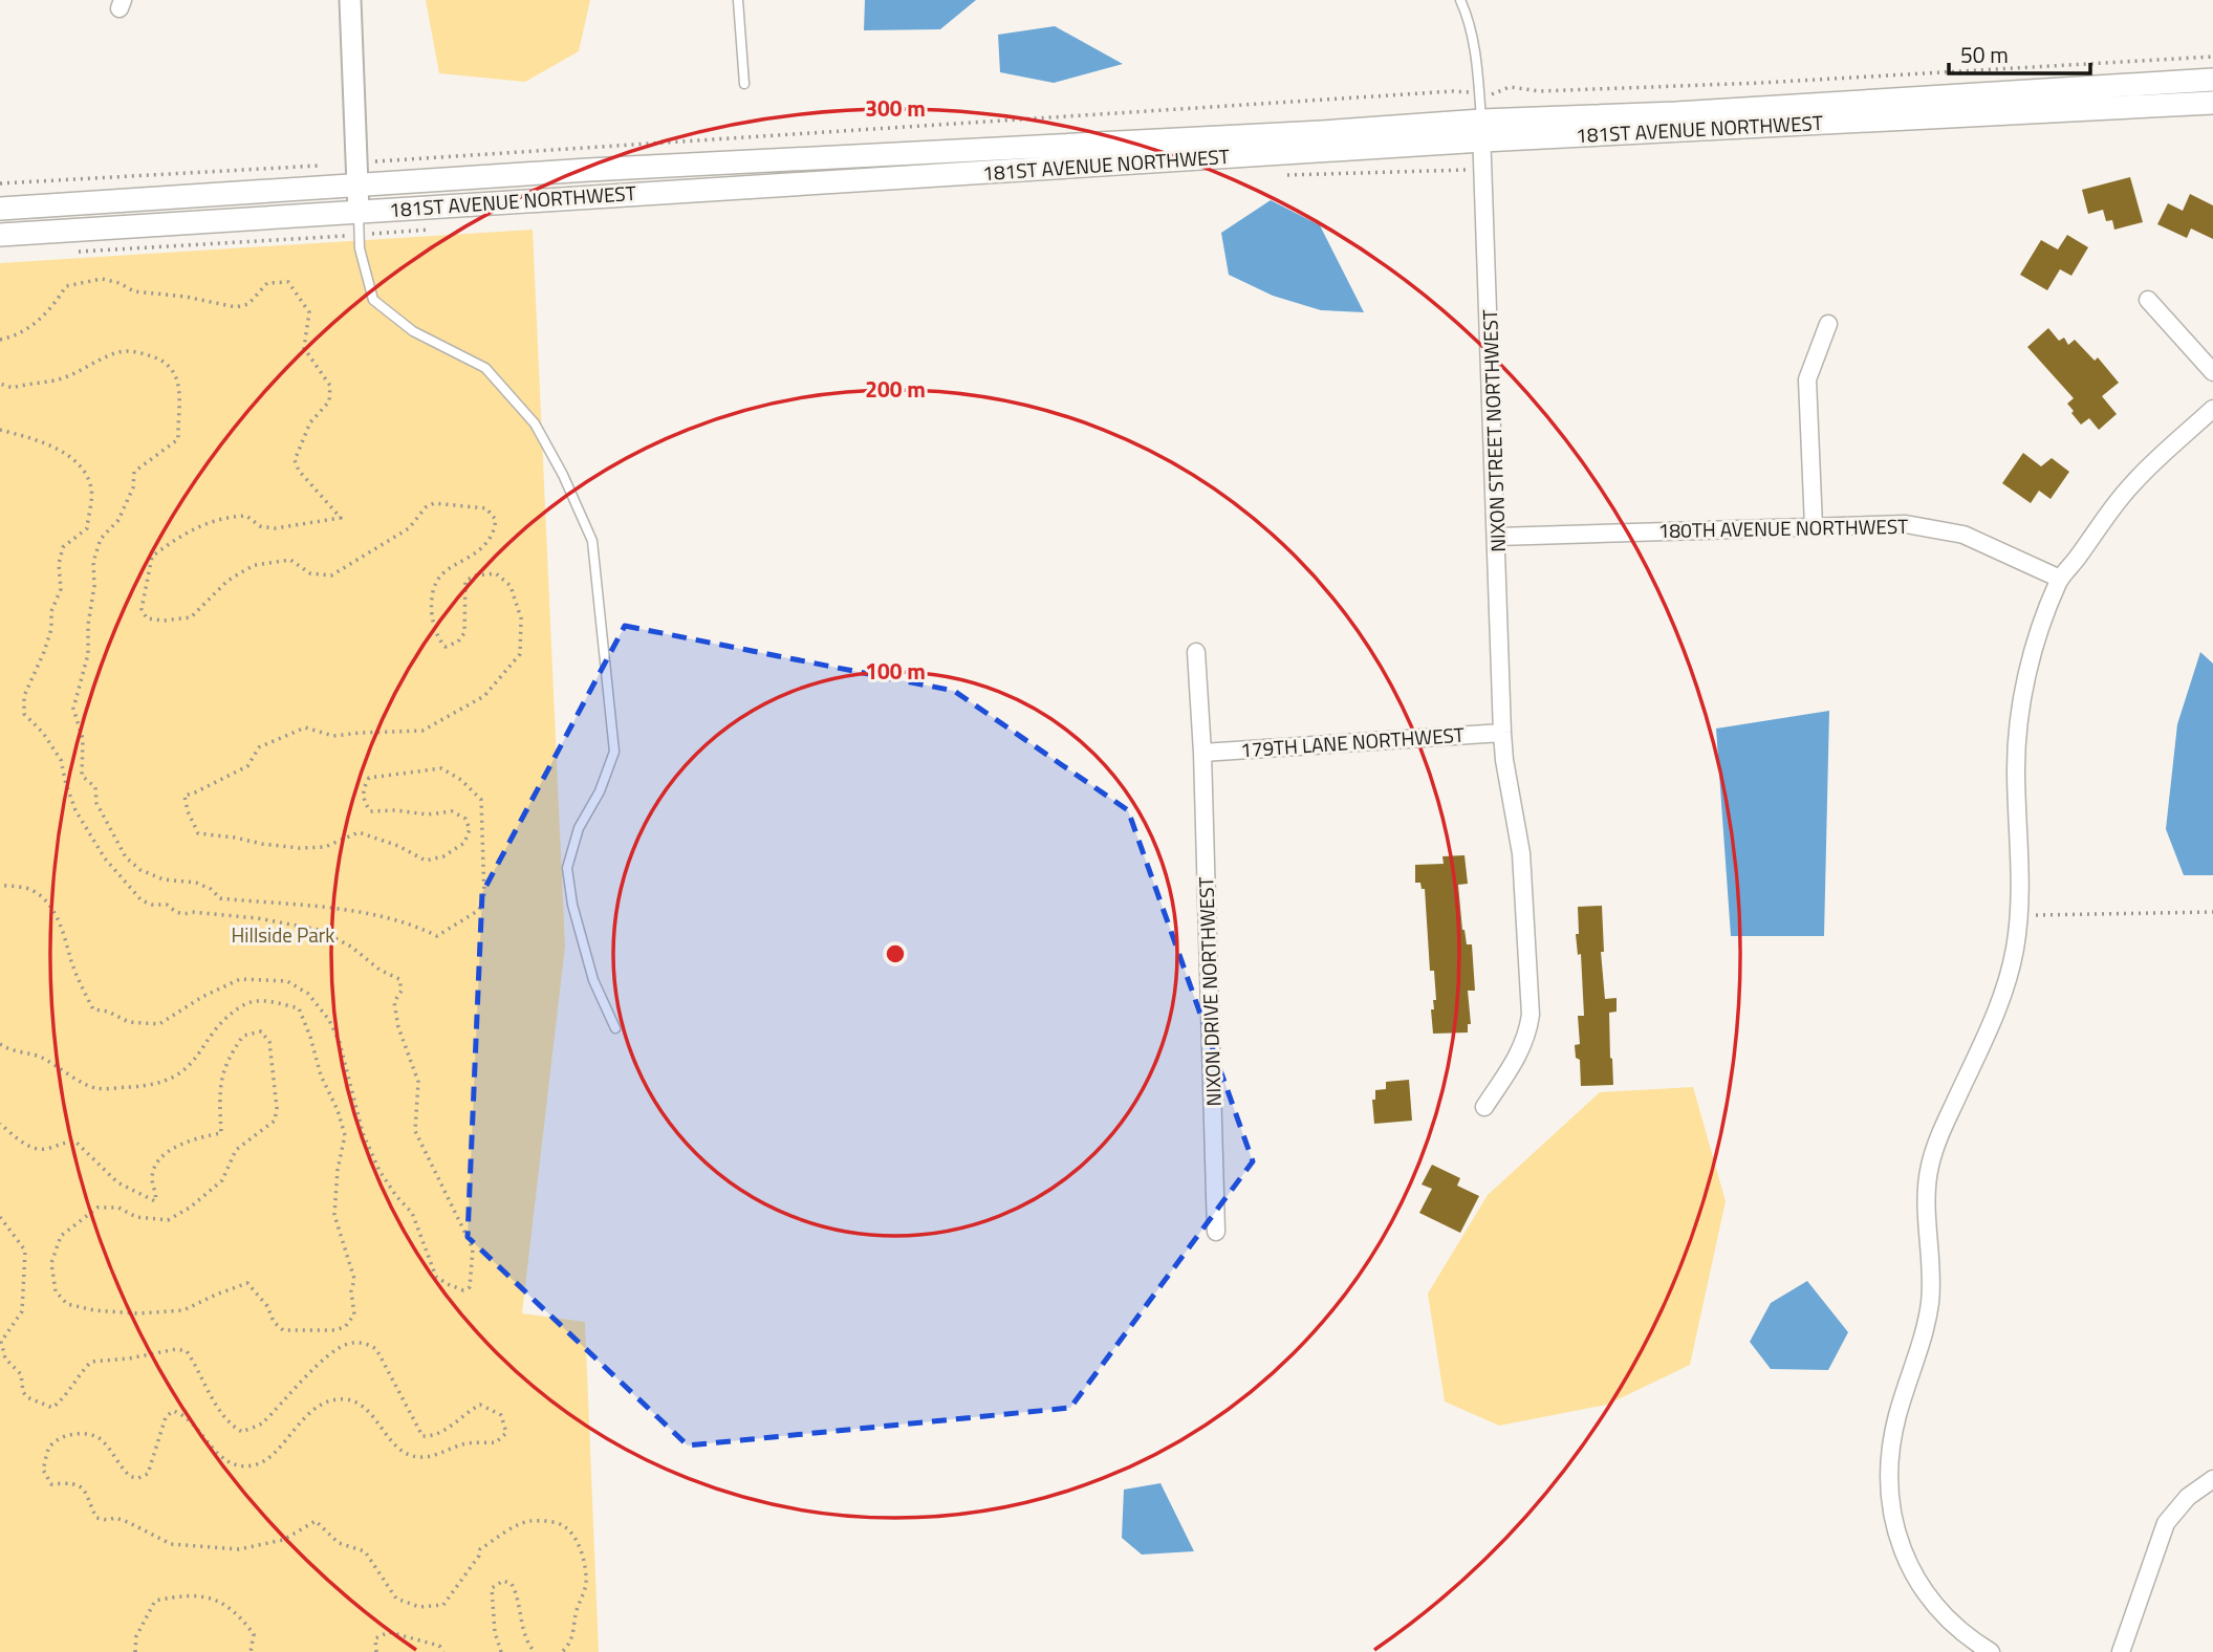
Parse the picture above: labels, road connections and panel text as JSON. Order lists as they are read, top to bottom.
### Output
{
  "streets": {
    "main road": ["181ST AVENUE NORTHWEST"],
    "street": [
      "NIXON STREET NORTHWEST",
      "180TH AVENUE NORTHWEST",
      "179TH LANE NORTHWEST",
      "NIXON DRIVE NORTHWEST"
    ]
  },
  "crossings": [
    ["181ST AVENUE NORTHWEST", "NIXON STREET NORTHWEST"],
    ["NIXON STREET NORTHWEST", "180TH AVENUE NORTHWEST"],
    ["NIXON STREET NORTHWEST", "179TH LANE NORTHWEST"],
    ["179TH LANE NORTHWEST", "NIXON DRIVE NORTHWEST"]
  ],
  "parks": ["Hillside Park"],
  "scale_bar": "50 m",
  "rings": ["300 m", "200 m", "100 m"]
}
